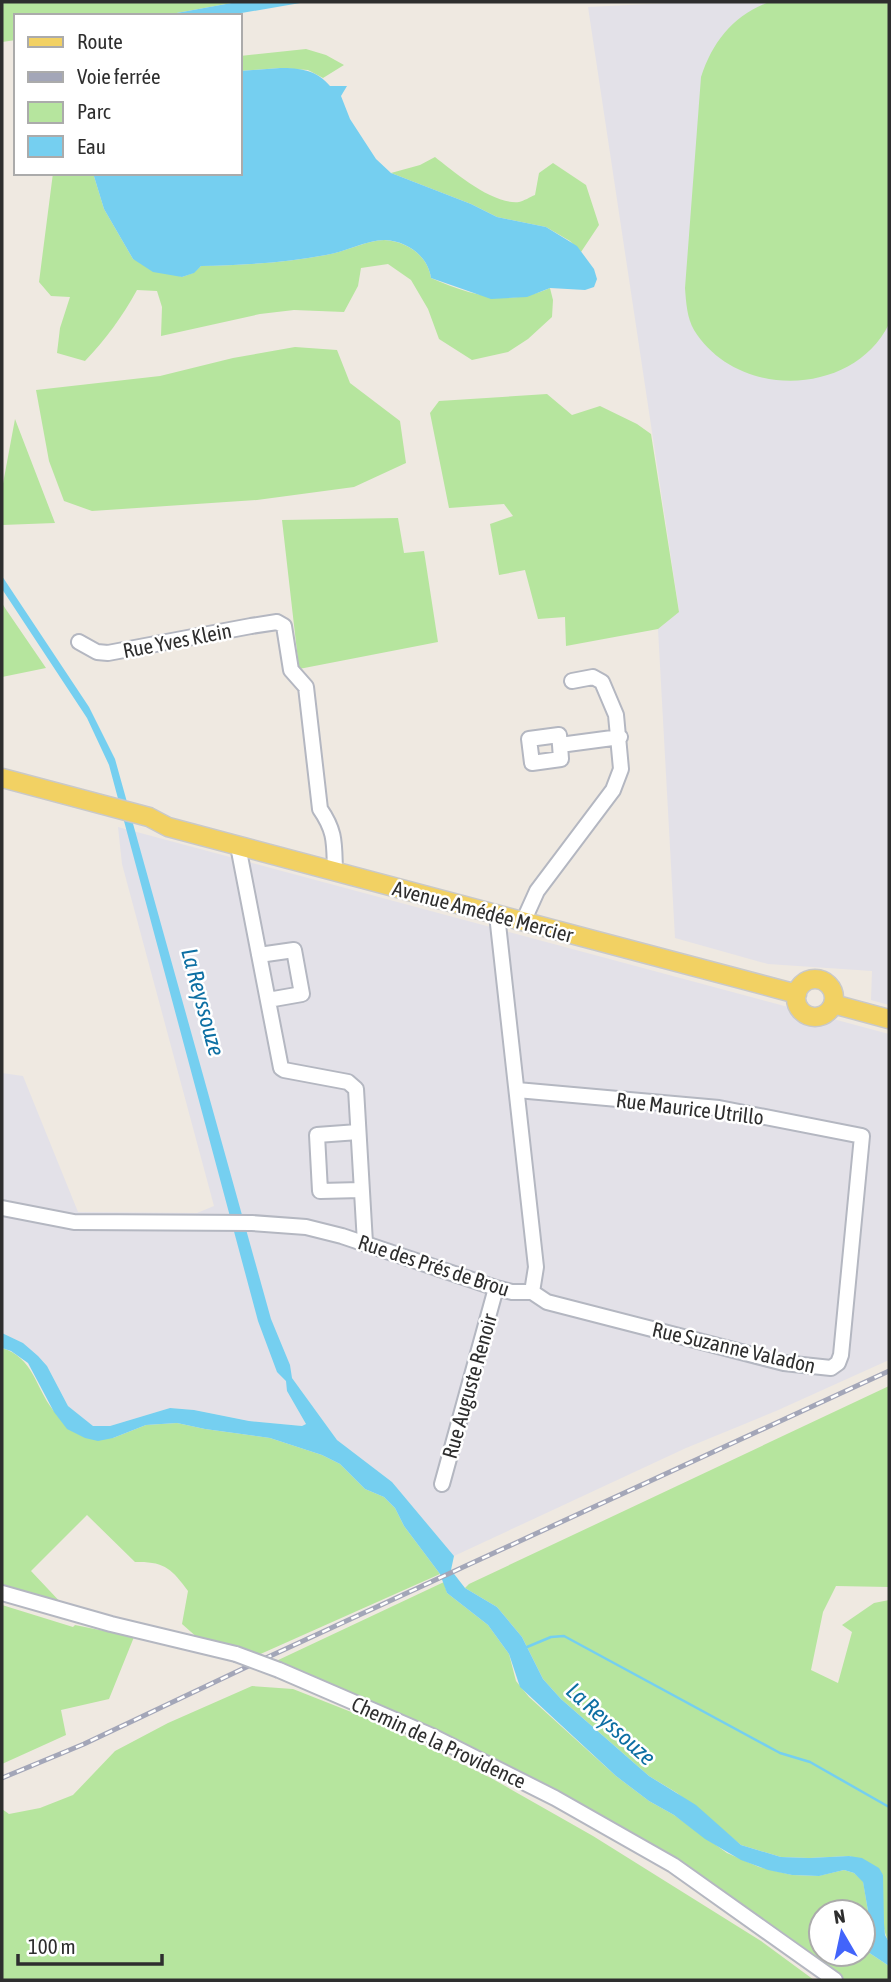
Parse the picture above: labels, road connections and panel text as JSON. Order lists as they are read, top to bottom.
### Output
{
  "streets": {
    "main road": ["Avenue Amédée Mercier"],
    "street": [
      "Rue Yves Klein",
      "Rue Maurice Utrillo",
      "Rue des Prés de Brou",
      "Rue Suzanne Valadon",
      "Rue Auguste Renoir",
      "Chemin de la Providence"
    ]
  },
  "crossings": [
    ["Rue Yves Klein", "Avenue Amédée Mercier"],
    ["Avenue Amédée Mercier", "Rue des Prés de Brou"],
    ["Rue Maurice Utrillo", "Rue des Prés de Brou"],
    ["Rue Maurice Utrillo", "Rue Suzanne Valadon"],
    ["Rue des Prés de Brou", "Rue Suzanne Valadon"],
    ["Rue des Prés de Brou", "Rue Auguste Renoir"]
  ],
  "water": ["La Reyssouze"],
  "legend": [
    "Route",
    "Voie ferrée",
    "Parc",
    "Eau"
  ],
  "scale_bar": "100 m",
  "north": "top"
}
